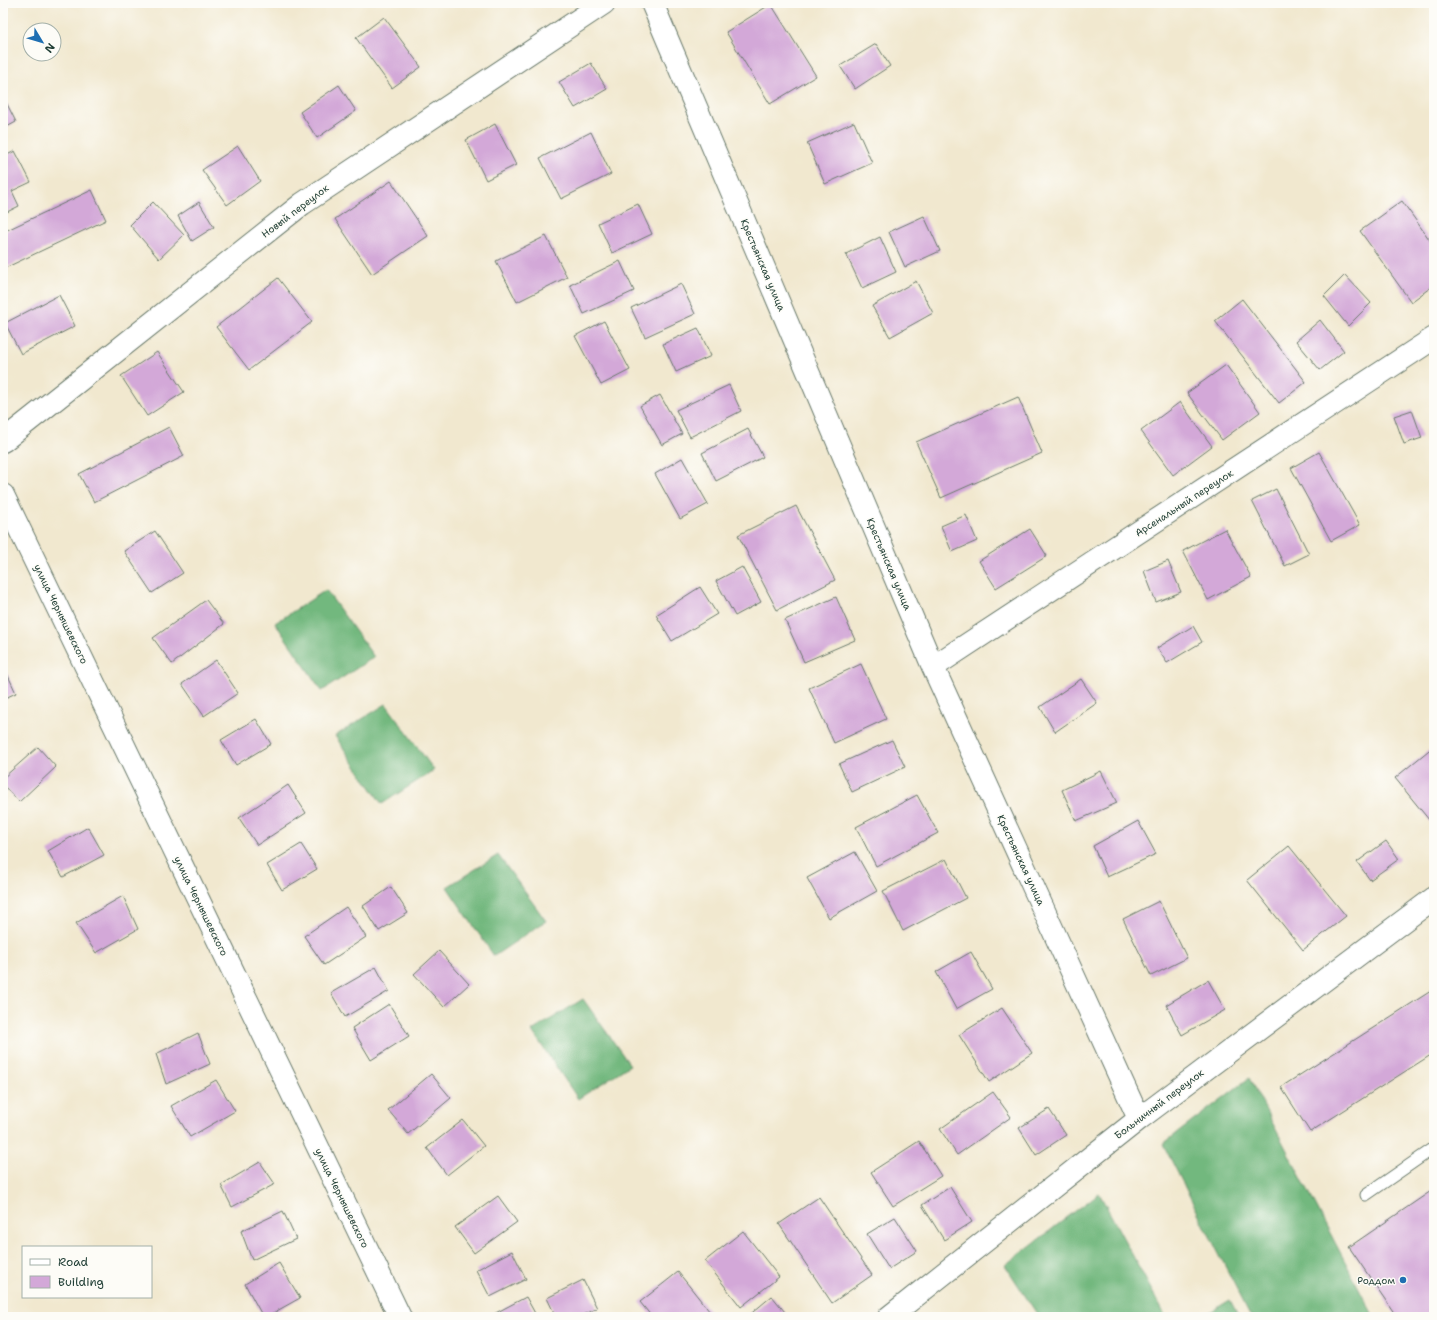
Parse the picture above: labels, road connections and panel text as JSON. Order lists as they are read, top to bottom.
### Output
{
  "streets": {
    "street": [
      "Новый переулок",
      "Крестьянская улица",
      "Арсенальный переулок",
      "улица Чернышевского",
      "Больничный переулок"
    ]
  },
  "crossings": [
    ["Крестьянская улица", "Арсенальный переулок"],
    ["Крестьянская улица", "Больничный переулок"]
  ],
  "places": ["Роддом"],
  "legend": ["Road", "Building"],
  "north": "bottom right"
}
